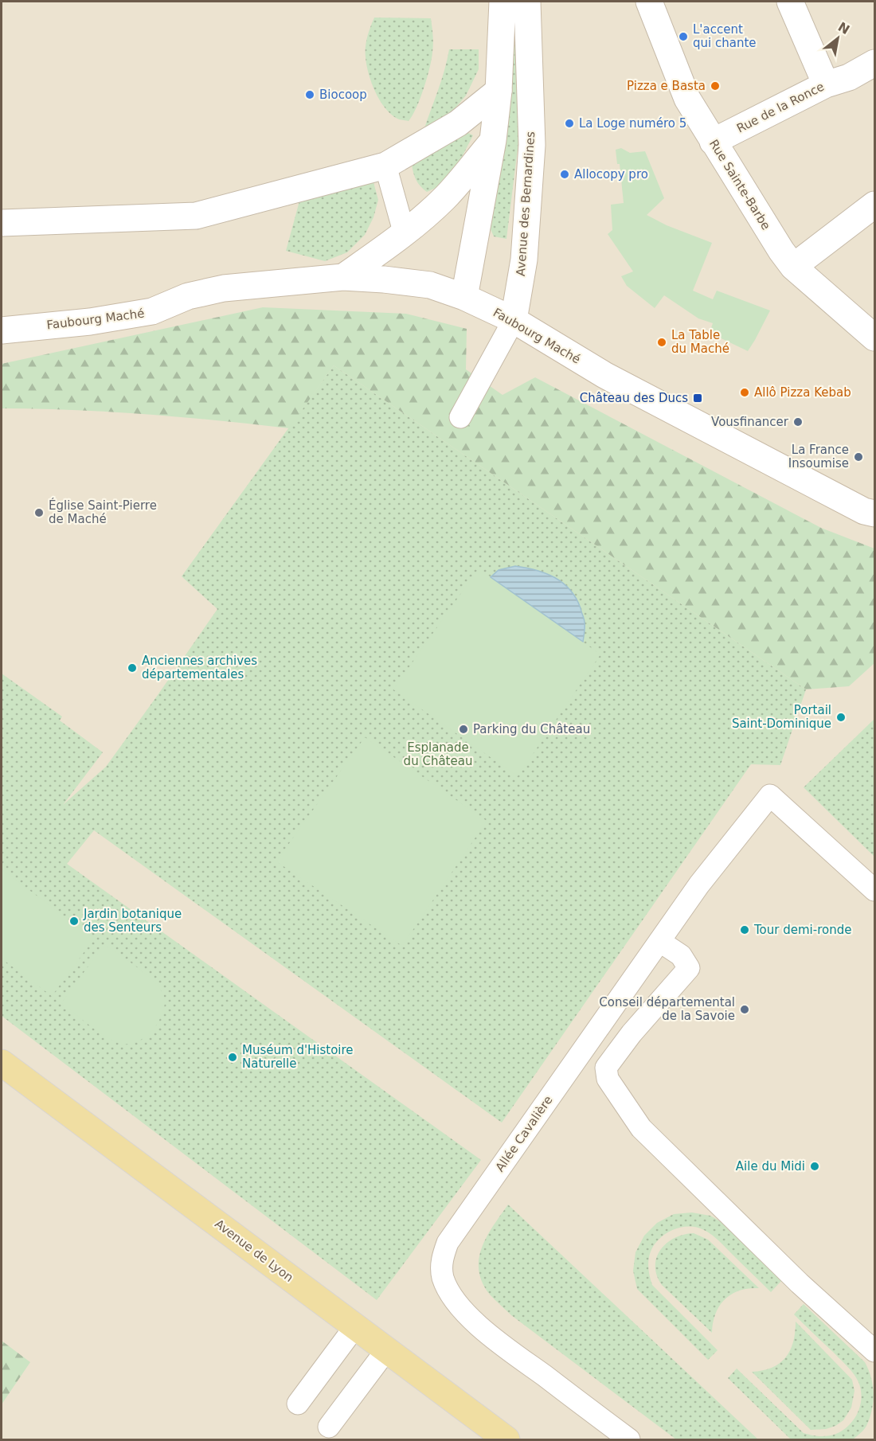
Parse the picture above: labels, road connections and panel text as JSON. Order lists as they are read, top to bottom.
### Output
{
  "streets": {
    "main road": ["Avenue de Lyon"],
    "street": [
      "Rue de la Ronce",
      "Rue Sainte-Barbe",
      "Avenue des Bernardines",
      "Faubourg Maché"
    ],
    "lane": ["Allée Cavalière"]
  },
  "crossings": [
    ["Rue de la Ronce", "Rue Sainte-Barbe"],
    ["Avenue des Bernardines", "Faubourg Maché"]
  ],
  "parks": ["Esplanade du Château"],
  "places": {
    "other": [
      "L'accent qui chante",
      "Pizza e Basta",
      "Biocoop",
      "La Loge numéro 5",
      "Allocopy pro",
      "La Table du Maché",
      "Allô Pizza Kebab",
      "Vousfinancer",
      "La France Insoumise",
      "Église Saint-Pierre de Maché",
      "Anciennes archives départementales",
      "Portail Saint-Dominique",
      "Parking du Château",
      "Jardin botanique des Senteurs",
      "Tour demi-ronde",
      "Conseil départemental de la Savoie",
      "Muséum d'Histoire Naturelle",
      "Aile du Midi"
    ],
    "transit": ["Château des Ducs"]
  },
  "north": "top right"
}
